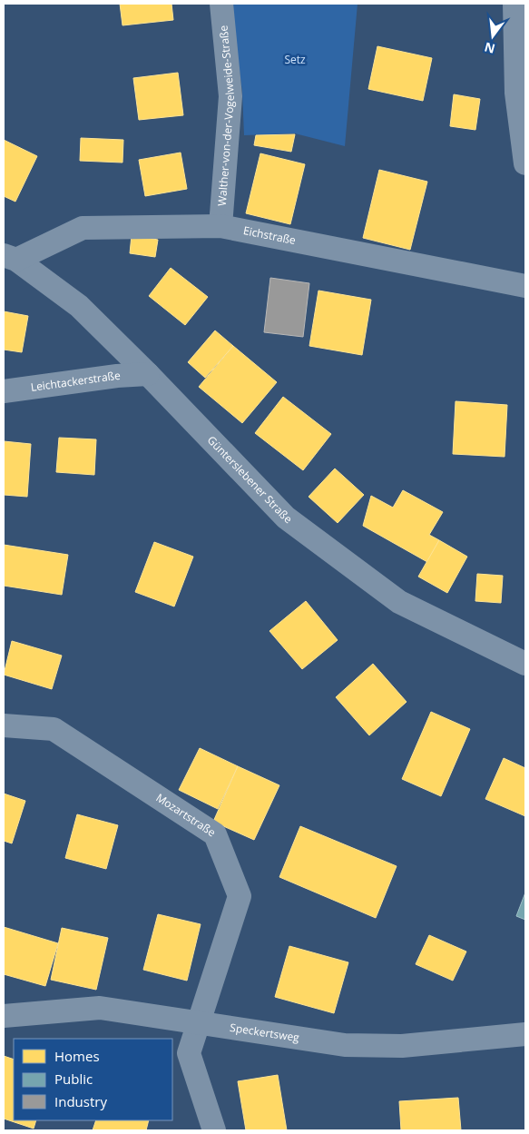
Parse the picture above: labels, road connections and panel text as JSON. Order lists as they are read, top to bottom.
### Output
{
  "streets": {
    "street": [
      "Walther-von-der-Vogelweide-Straße",
      "Eichstraße",
      "Leichtackerstraße",
      "Günterslebener Straße",
      "Mozartstraße",
      "Speckertsweg"
    ]
  },
  "crossings": [
    ["Walther-von-der-Vogelweide-Straße", "Eichstraße"],
    ["Eichstraße", "Günterslebener Straße"],
    ["Leichtackerstraße", "Günterslebener Straße"],
    ["Mozartstraße", "Speckertsweg"]
  ],
  "parks": ["Setz"],
  "legend": ["Homes", "Public", "Industry"],
  "north": "bottom"
}
